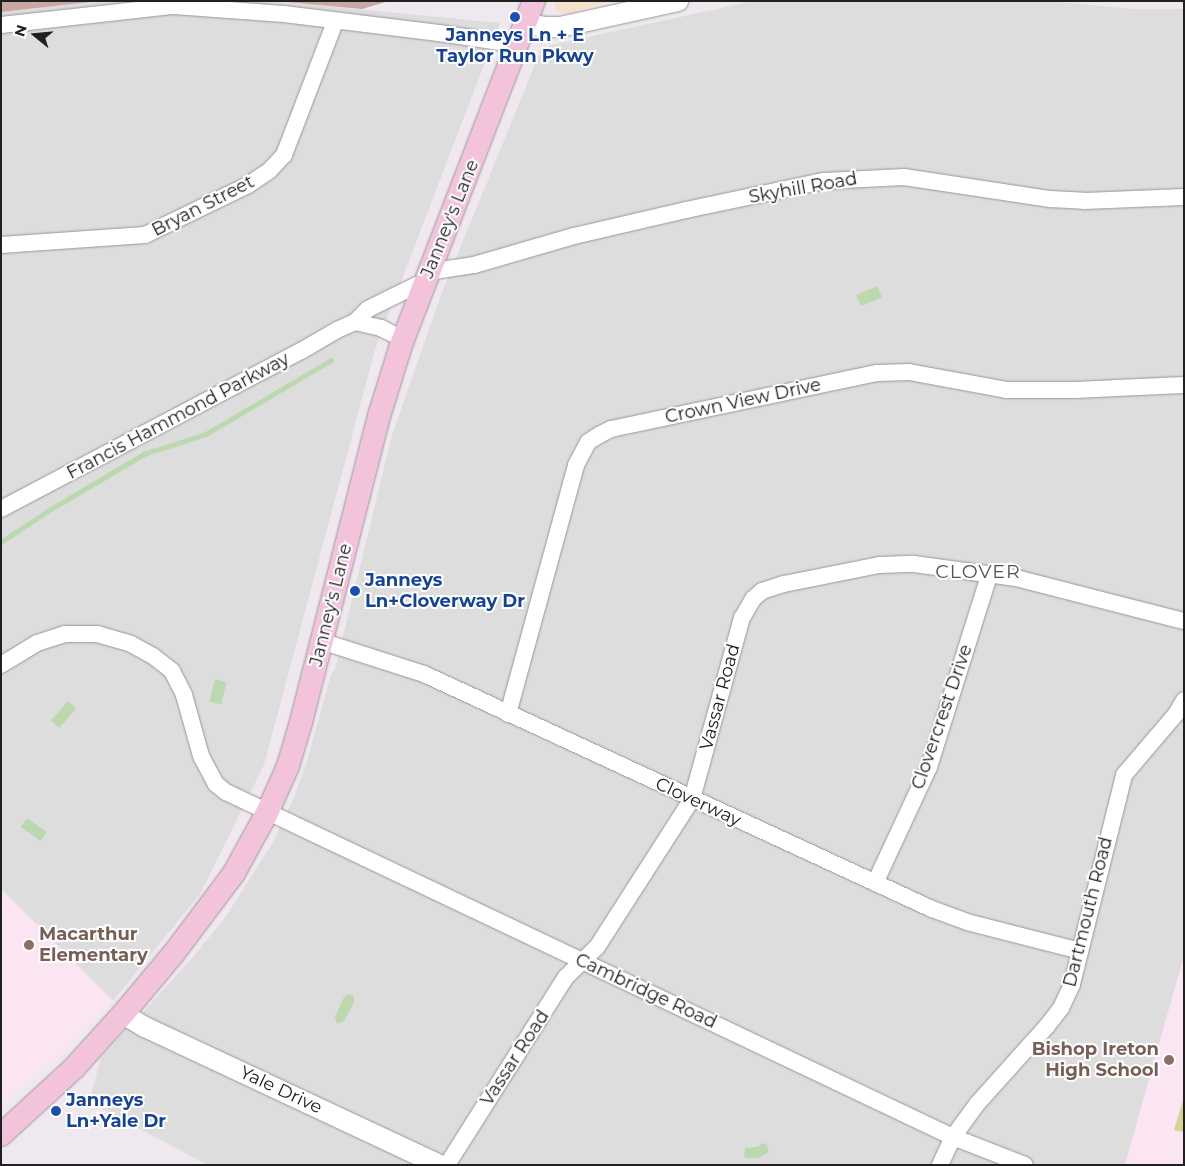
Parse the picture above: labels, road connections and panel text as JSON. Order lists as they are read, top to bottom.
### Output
{
  "streets": {
    "main road": ["Janney's Lane"],
    "street": [
      "Skyhill Road",
      "Bryan Street",
      "Crown View Drive",
      "Francis Hammond Parkway",
      "Vassar Road",
      "Clovercrest Drive",
      "Cloverway",
      "Dartmouth Road",
      "Cambridge Road",
      "Yale Drive"
    ]
  },
  "crossings": [
    ["Skyhill Road", "Janney's Lane"],
    ["Skyhill Road", "Francis Hammond Parkway"],
    ["Janney's Lane", "Francis Hammond Parkway"],
    ["Janney's Lane", "Cloverway"],
    ["Janney's Lane", "Cambridge Road"],
    ["Janney's Lane", "Yale Drive"],
    ["Crown View Drive", "Cloverway"],
    ["Vassar Road", "Clovercrest Drive"],
    ["Vassar Road", "Cloverway"],
    ["Vassar Road", "Cambridge Road"],
    ["Clovercrest Drive", "Cloverway"],
    ["Cloverway", "Dartmouth Road"],
    ["Dartmouth Road", "Cambridge Road"]
  ],
  "districts": ["CLOVER"],
  "places": [
    "Janneys Ln + E Taylor Run Pkwy",
    "Janneys Ln+Cloverway Dr",
    "Macarthur Elementary",
    "Bishop Ireton High School",
    "Janneys Ln+Yale Dr"
  ],
  "north": "left"
}
